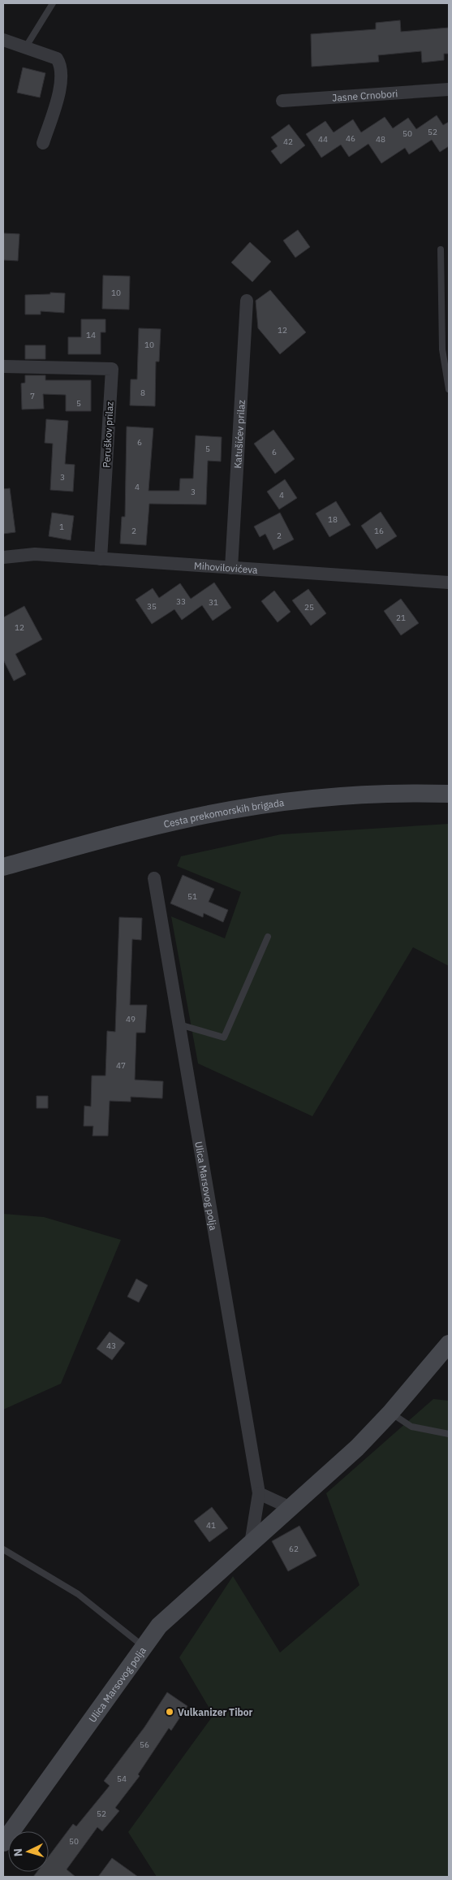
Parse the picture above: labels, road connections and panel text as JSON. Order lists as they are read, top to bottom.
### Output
{
  "streets": {
    "main road": ["Cesta prekomorskih brigada", "Ulica Marsovog polja"],
    "street": [
      "Jasne Crnobori",
      "Peruškov prilaz",
      "Katušićev prilaz",
      "Mihovilovićeva"
    ]
  },
  "crossings": [
    ["Peruškov prilaz", "Mihovilovićeva"],
    ["Katušićev prilaz", "Mihovilovićeva"]
  ],
  "places": ["Vulkanizer Tibor"],
  "house_numbers": [
    "52",
    "50",
    "46",
    "44",
    "48",
    "42",
    "10",
    "12",
    "14",
    "10",
    "8",
    "7",
    "5",
    "6",
    "5",
    "6",
    "3",
    "4",
    "3",
    "4",
    "18",
    "1",
    "2",
    "16",
    "2",
    "33",
    "31",
    "35",
    "25",
    "21",
    "12",
    "51",
    "49",
    "47",
    "43",
    "41",
    "62",
    "56",
    "54",
    "52",
    "50"
  ],
  "north": "left"
}
